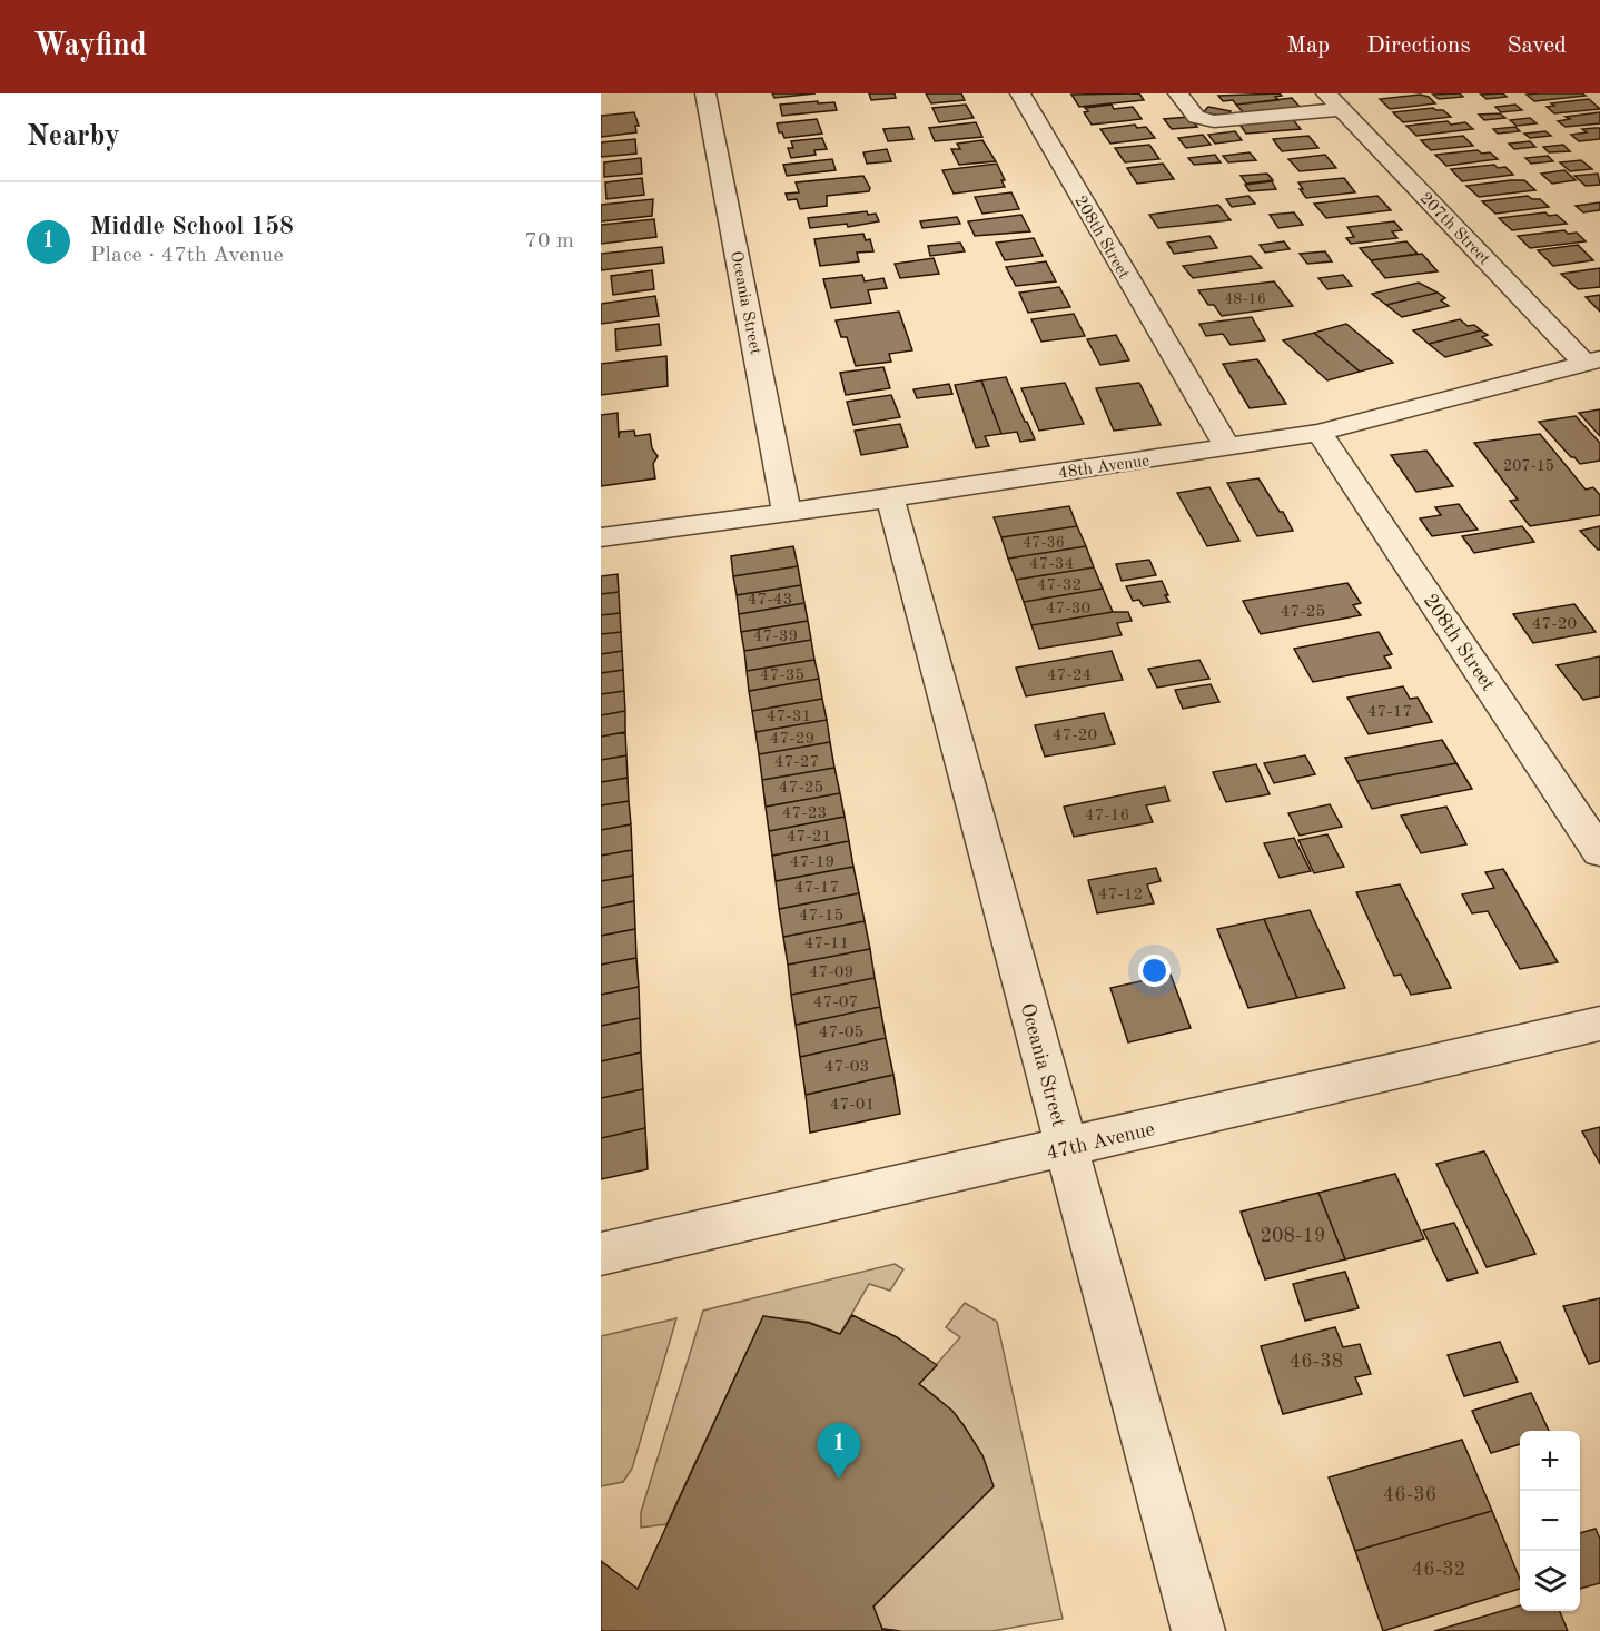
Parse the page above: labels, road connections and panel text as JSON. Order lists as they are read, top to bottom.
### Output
{
  "streets": {
    "street": [
      "207th Street",
      "208th Street",
      "Oceania Street",
      "48th Avenue",
      "47th Avenue"
    ]
  },
  "crossings": [
    ["207th Street", "48th Avenue"],
    ["208th Street", "48th Avenue"],
    ["Oceania Street", "48th Avenue"],
    ["Oceania Street", "47th Avenue"]
  ],
  "house_numbers": [
    "48-16",
    "207-15",
    "47-36",
    "47-34",
    "47-32",
    "47-43",
    "47-30",
    "47-25",
    "47-20",
    "47-39",
    "47-35",
    "47-24",
    "47-17",
    "47-31",
    "47-20",
    "47-29",
    "47-27",
    "47-25",
    "47-23",
    "47-16",
    "47-21",
    "47-19",
    "47-17",
    "47-12",
    "47-15",
    "47-11",
    "47-09",
    "47-07",
    "47-05",
    "47-03",
    "47-01",
    "208-19",
    "46-38",
    "46-36",
    "46-32"
  ],
  "page": {
    "header": "Wayfind",
    "nav": ["Map", "Directions", "Saved"],
    "heading": "Nearby",
    "list": [
      {
        "mark": "1",
        "name": "Middle School 158",
        "note": "Place · 47th Avenue",
        "value": "70 m"
      }
    ],
    "pins": "1",
    "map_buttons": ["+", "−"]
  }
}
